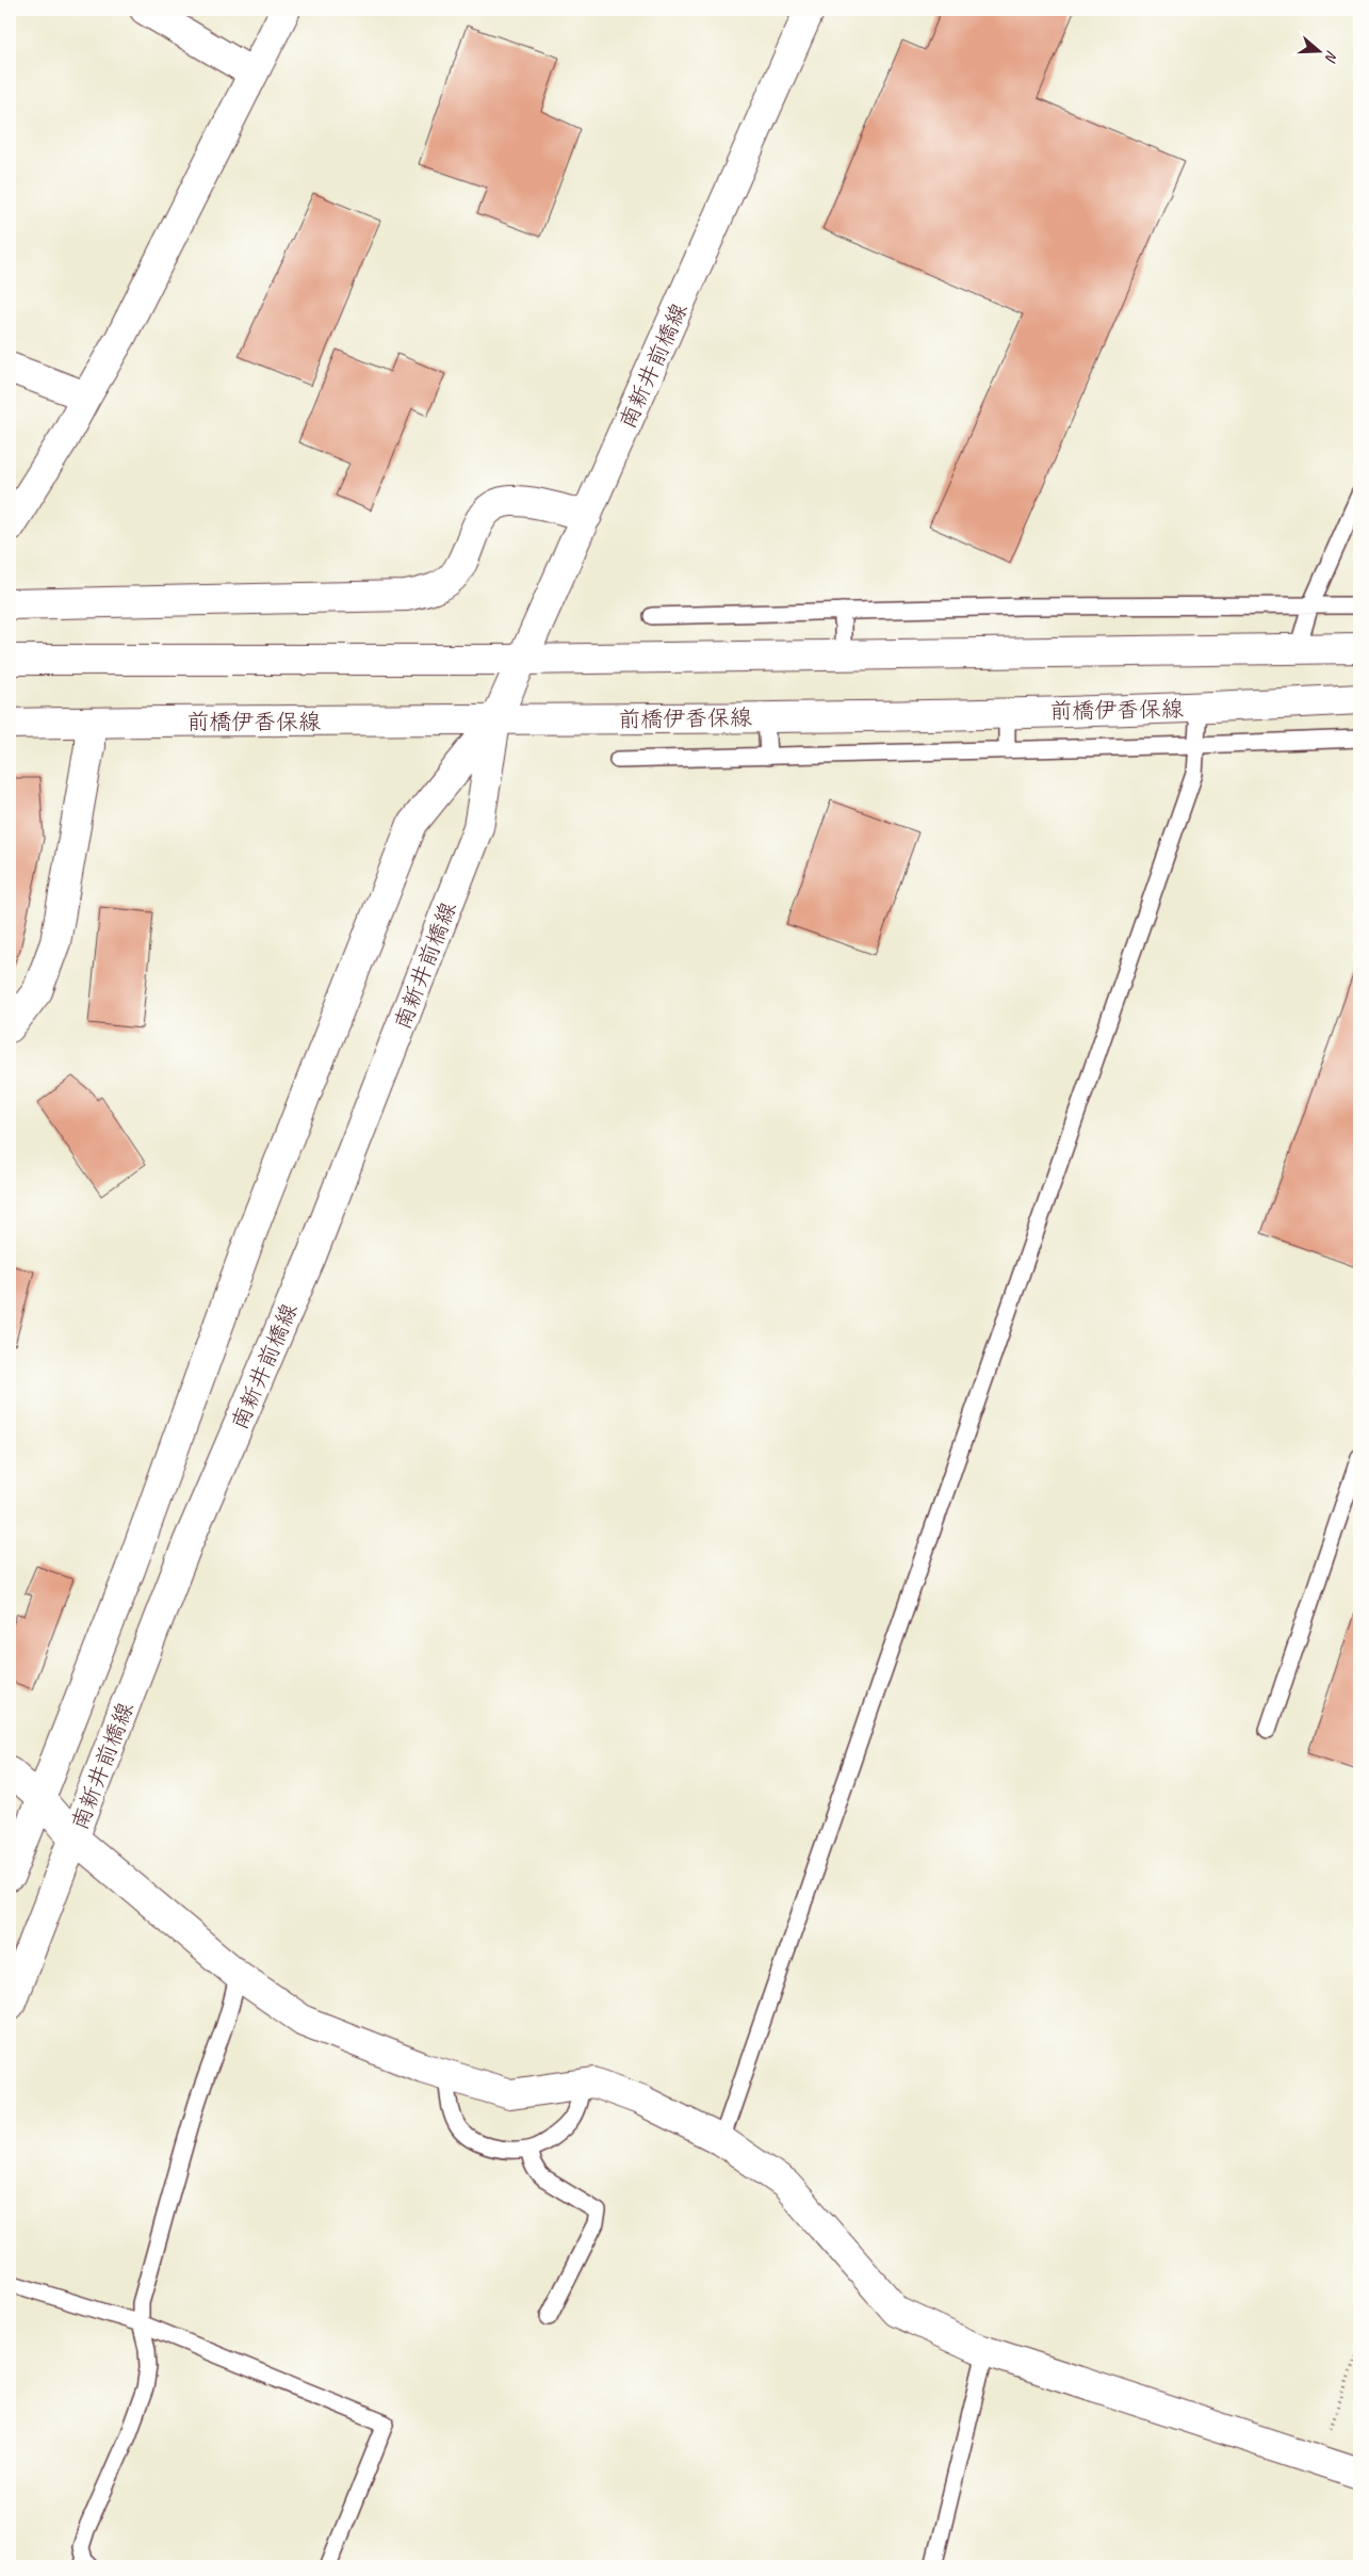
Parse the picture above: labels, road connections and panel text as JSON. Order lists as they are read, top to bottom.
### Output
{
  "streets": {
    "main road": ["南新井前橋線", "前橋伊香保線"]
  },
  "crossings": [
    ["南新井前橋線", "前橋伊香保線"]
  ],
  "north": "right"
}
